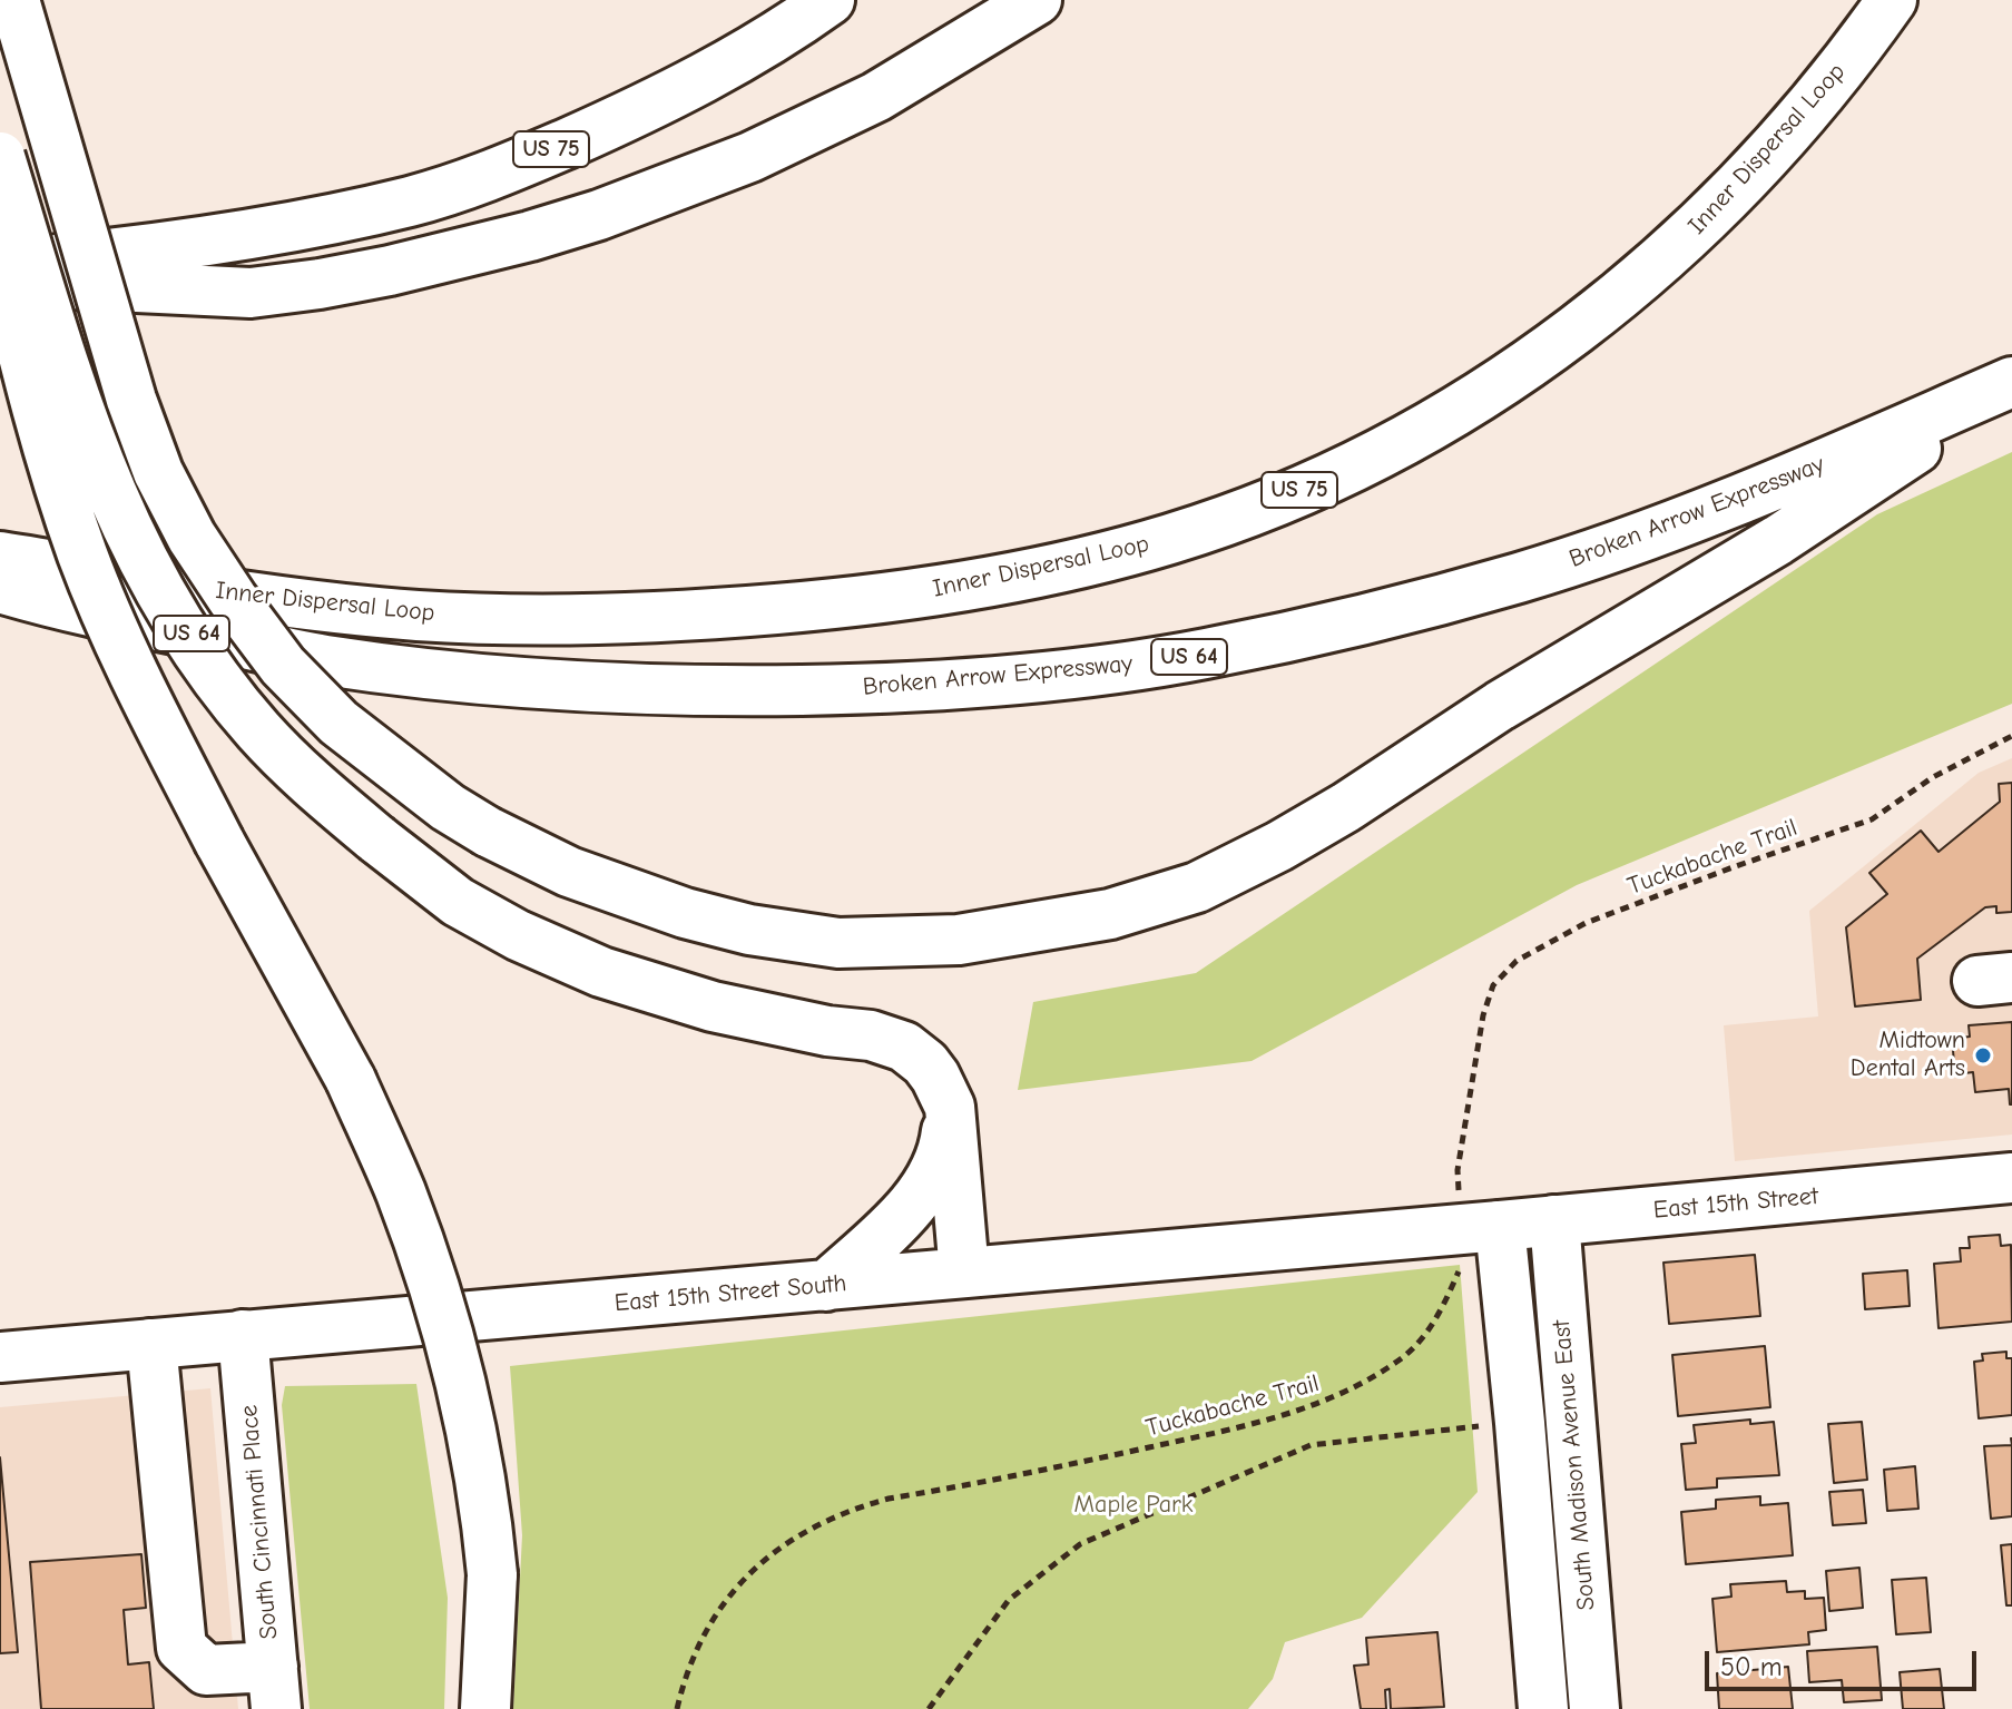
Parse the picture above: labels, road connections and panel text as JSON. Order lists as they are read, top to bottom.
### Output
{
  "streets": {
    "main road": [
      "US 75",
      "Inner Dispersal Loop",
      "Broken Arrow Expressway",
      "US 64",
      "East 15th Street",
      "East 15th Street South",
      "South Madison Avenue East",
      "South Cincinnati Place"
    ],
    "path": ["Tuckabache Trail"]
  },
  "crossings": [
    ["Tuckabache Trail", "East 15th Street"],
    ["Tuckabache Trail", "East 15th Street South"],
    ["Tuckabache Trail", "South Madison Avenue East"],
    ["East 15th Street", "East 15th Street South"],
    ["East 15th Street", "South Madison Avenue East"],
    ["East 15th Street South", "South Madison Avenue East"],
    ["East 15th Street South", "South Cincinnati Place"]
  ],
  "parks": ["Maple Park"],
  "places": ["Midtown Dental Arts"],
  "scale_bar": "50 m"
}
